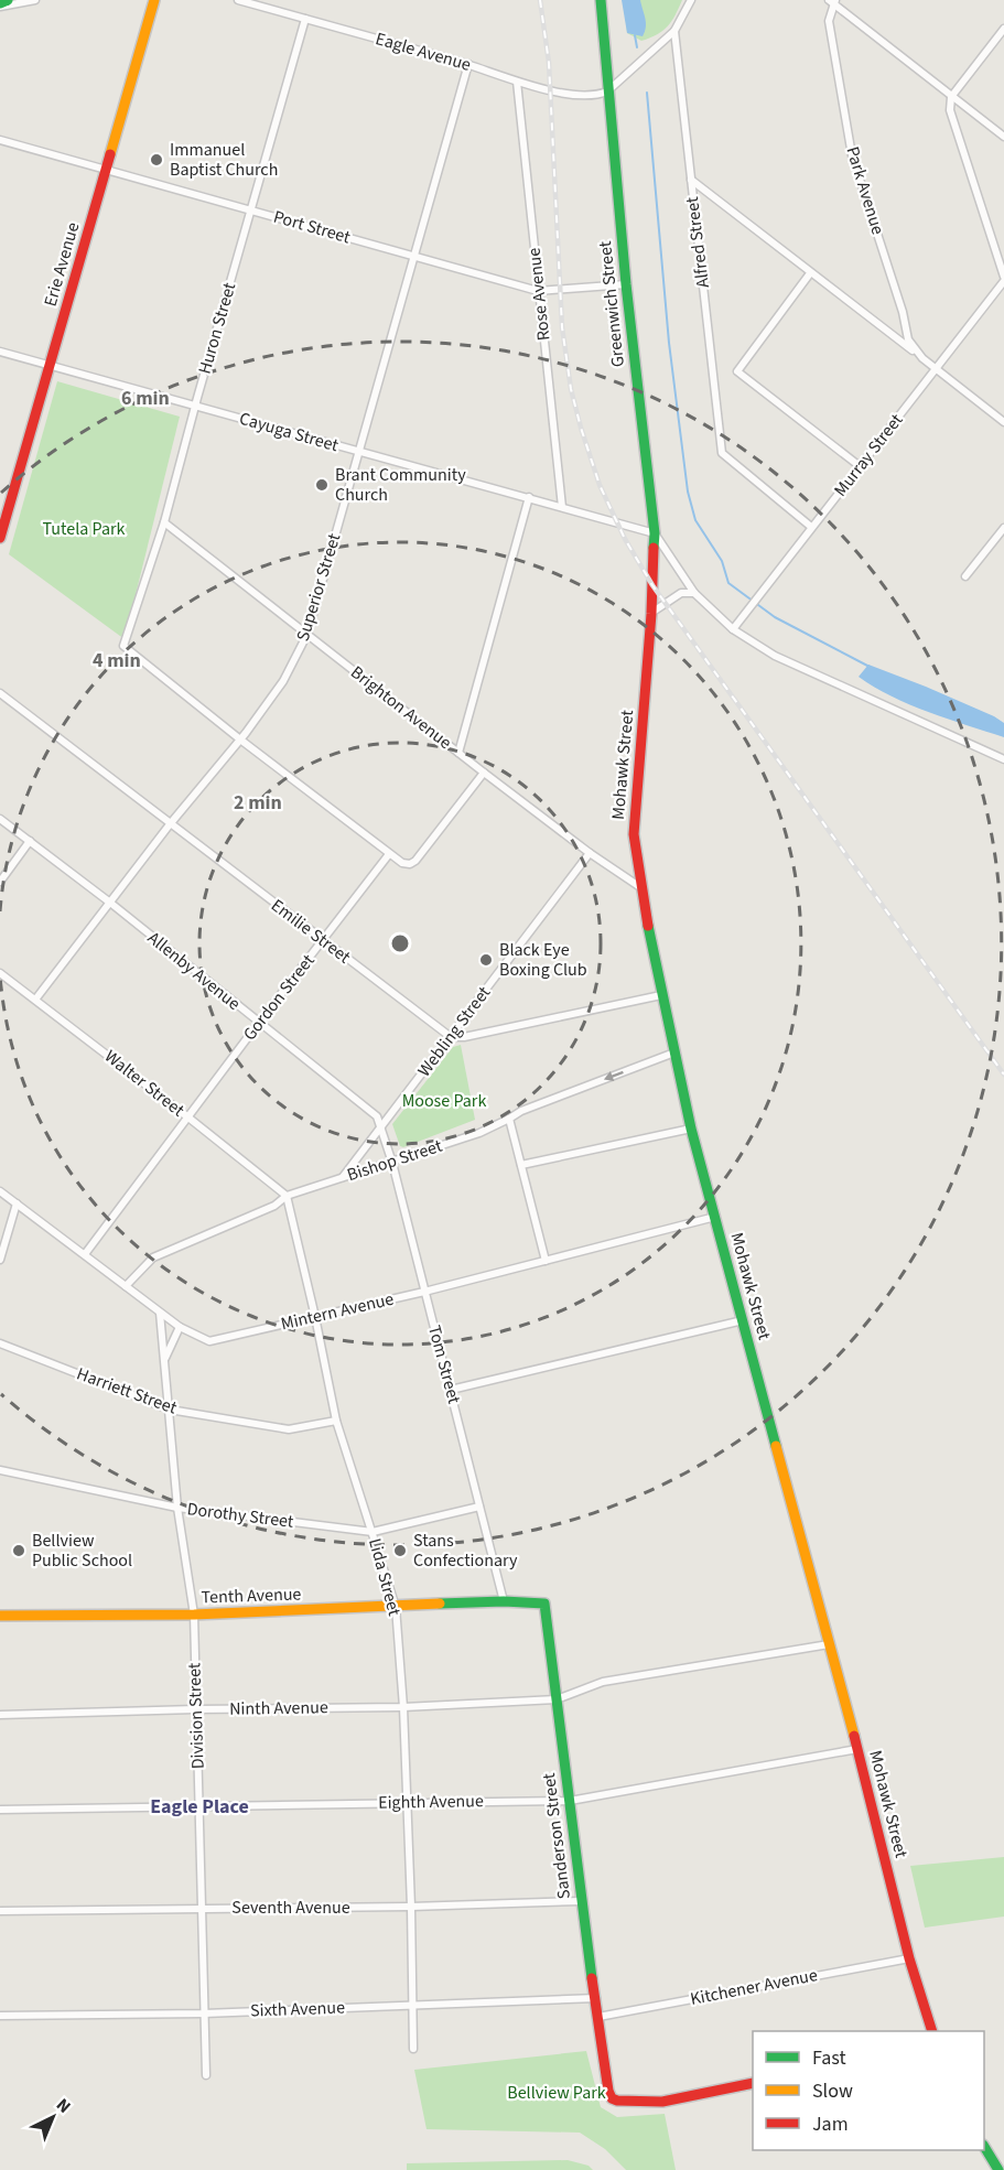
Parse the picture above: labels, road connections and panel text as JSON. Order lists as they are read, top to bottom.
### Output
{
  "streets": {
    "street": [
      "Eagle Avenue",
      "Park Avenue",
      "Port Street",
      "Alfred Street",
      "Erie Avenue",
      "Rose Avenue",
      "Greenwich Street",
      "Huron Street",
      "Cayuga Street",
      "Murray Street",
      "Superior Street",
      "Brighton Avenue",
      "Mohawk Street",
      "Emilie Street",
      "Allenby Avenue",
      "Gordon Street",
      "Webling Street",
      "Walter Street",
      "Bishop Street",
      "Mintern Avenue",
      "Tom Street",
      "Harriett Street",
      "Dorothy Street",
      "Lida Street",
      "Tenth Avenue",
      "Ninth Avenue",
      "Division Street",
      "Eighth Avenue",
      "Sanderson Street",
      "Seventh Avenue",
      "Kitchener Avenue",
      "Sixth Avenue"
    ]
  },
  "crossings": [
    ["Eagle Avenue", "Rose Avenue"],
    ["Eagle Avenue", "Greenwich Street"],
    ["Eagle Avenue", "Huron Street"],
    ["Eagle Avenue", "Superior Street"],
    ["Park Avenue", "Murray Street"],
    ["Port Street", "Erie Avenue"],
    ["Port Street", "Rose Avenue"],
    ["Port Street", "Greenwich Street"],
    ["Port Street", "Huron Street"],
    ["Port Street", "Superior Street"],
    ["Alfred Street", "Murray Street"],
    ["Erie Avenue", "Cayuga Street"],
    ["Rose Avenue", "Cayuga Street"],
    ["Greenwich Street", "Cayuga Street"],
    ["Greenwich Street", "Murray Street"],
    ["Greenwich Street", "Mohawk Street"],
    ["Huron Street", "Cayuga Street"],
    ["Huron Street", "Superior Street"],
    ["Huron Street", "Brighton Avenue"],
    ["Cayuga Street", "Superior Street"],
    ["Cayuga Street", "Mohawk Street"],
    ["Superior Street", "Brighton Avenue"],
    ["Superior Street", "Emilie Street"],
    ["Superior Street", "Allenby Avenue"],
    ["Superior Street", "Walter Street"],
    ["Brighton Avenue", "Mohawk Street"],
    ["Brighton Avenue", "Webling Street"],
    ["Mohawk Street", "Bishop Street"],
    ["Mohawk Street", "Mintern Avenue"],
    ["Mohawk Street", "Ninth Avenue"],
    ["Mohawk Street", "Eighth Avenue"],
    ["Mohawk Street", "Kitchener Avenue"],
    ["Emilie Street", "Gordon Street"],
    ["Emilie Street", "Webling Street"],
    ["Allenby Avenue", "Gordon Street"],
    ["Allenby Avenue", "Webling Street"],
    ["Allenby Avenue", "Tom Street"],
    ["Gordon Street", "Walter Street"],
    ["Gordon Street", "Mintern Avenue"],
    ["Webling Street", "Bishop Street"],
    ["Webling Street", "Tom Street"],
    ["Walter Street", "Bishop Street"],
    ["Walter Street", "Lida Street"],
    ["Bishop Street", "Mintern Avenue"],
    ["Bishop Street", "Tom Street"],
    ["Bishop Street", "Lida Street"],
    ["Mintern Avenue", "Tom Street"],
    ["Mintern Avenue", "Lida Street"],
    ["Mintern Avenue", "Division Street"],
    ["Tom Street", "Dorothy Street"],
    ["Tom Street", "Tenth Avenue"],
    ["Tom Street", "Sanderson Street"],
    ["Harriett Street", "Lida Street"],
    ["Harriett Street", "Division Street"],
    ["Dorothy Street", "Lida Street"],
    ["Dorothy Street", "Division Street"],
    ["Lida Street", "Tenth Avenue"],
    ["Lida Street", "Ninth Avenue"],
    ["Lida Street", "Eighth Avenue"],
    ["Lida Street", "Seventh Avenue"],
    ["Lida Street", "Sixth Avenue"],
    ["Tenth Avenue", "Division Street"],
    ["Tenth Avenue", "Sanderson Street"],
    ["Ninth Avenue", "Division Street"],
    ["Ninth Avenue", "Sanderson Street"],
    ["Division Street", "Eighth Avenue"],
    ["Division Street", "Seventh Avenue"],
    ["Division Street", "Sixth Avenue"],
    ["Eighth Avenue", "Sanderson Street"],
    ["Sanderson Street", "Seventh Avenue"],
    ["Sanderson Street", "Kitchener Avenue"],
    ["Sanderson Street", "Sixth Avenue"]
  ],
  "districts": ["Eagle Place"],
  "parks": ["Tutela Park", "Moose Park", "Bellview Park"],
  "places": [
    "Immanuel Baptist Church",
    "Brant Community Church",
    "Black Eye Boxing Club",
    "Bellview Public School",
    "Stans Confectionary"
  ],
  "legend": ["Fast", "Slow", "Jam"],
  "north": "top right",
  "rings": ["6 min", "4 min", "2 min"]
}
